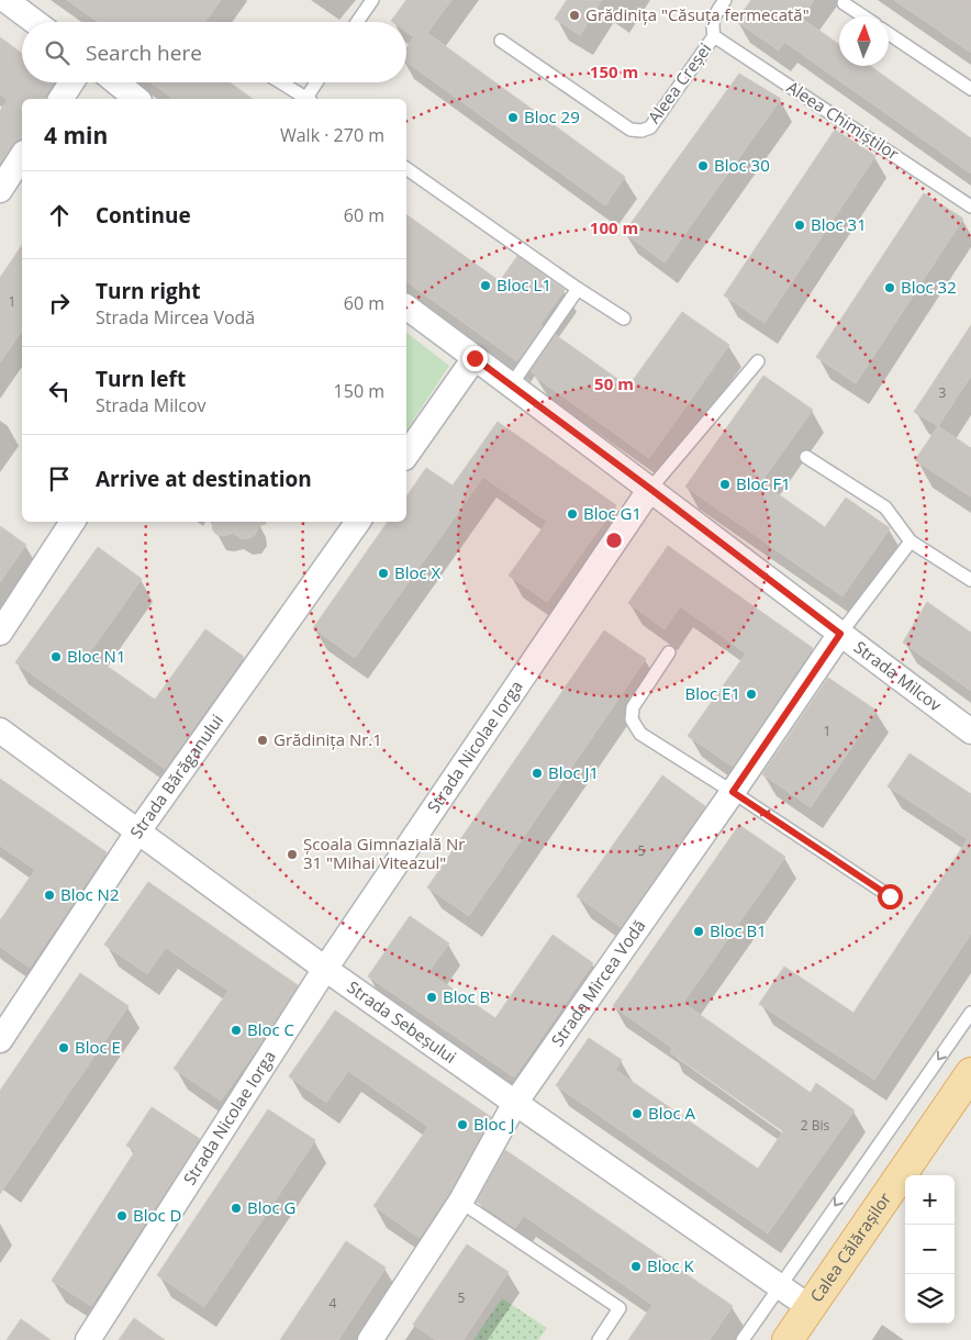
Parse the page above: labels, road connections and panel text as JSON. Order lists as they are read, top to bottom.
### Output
{
  "streets": {
    "main road": ["Calea Călărașilor"],
    "street": [
      "Strada Milcov",
      "Strada Nicolae Iorga",
      "Strada Bărăganului",
      "Strada Mircea Vodă",
      "Strada Sebeșului"
    ],
    "lane": ["Aleea Creșei", "Aleea Chimiștilor"]
  },
  "crossings": [
    ["Aleea Creșei", "Aleea Chimiștilor"],
    ["Strada Milcov", "Strada Nicolae Iorga"],
    ["Strada Milcov", "Strada Mircea Vodă"],
    ["Strada Nicolae Iorga", "Strada Sebeșului"],
    ["Strada Bărăganului", "Strada Sebeșului"],
    ["Strada Mircea Vodă", "Strada Sebeșului"],
    ["Strada Sebeșului", "Calea Călărașilor"]
  ],
  "places": [
    "Grădinița \"Căsuța fermecată\"",
    "Bloc 29",
    "Bloc 30",
    "Bloc 31",
    "Bloc L1",
    "Bloc 32",
    "Bloc F1",
    "Bloc G1",
    "Bloc X",
    "Bloc N1",
    "Bloc E1",
    "Grădinița Nr.1",
    "Bloc J1",
    "Școala Gimnazială Nr 31 \"Mihai Viteazul\"",
    "Bloc N2",
    "Bloc B1",
    "Bloc B",
    "Bloc C",
    "Bloc E",
    "Bloc A",
    "Bloc J",
    "Bloc G",
    "Bloc D",
    "Bloc K"
  ],
  "house_numbers": [
    "1",
    "3",
    "1",
    "5",
    "2 Bis",
    "5",
    "4"
  ],
  "north": "top",
  "page": {
    "search": "Search here",
    "heading": ["4 min", "Walk · 270 m"],
    "list": [
      ["Continue", "60 m"],
      ["Turn right", "Strada Mircea Vodă", "60 m"],
      ["Turn left", "Strada Milcov", "150 m"],
      "Arrive at destination"
    ],
    "map_buttons": ["+", "−"]
  },
  "rings": ["150 m", "100 m", "50 m"]
}
